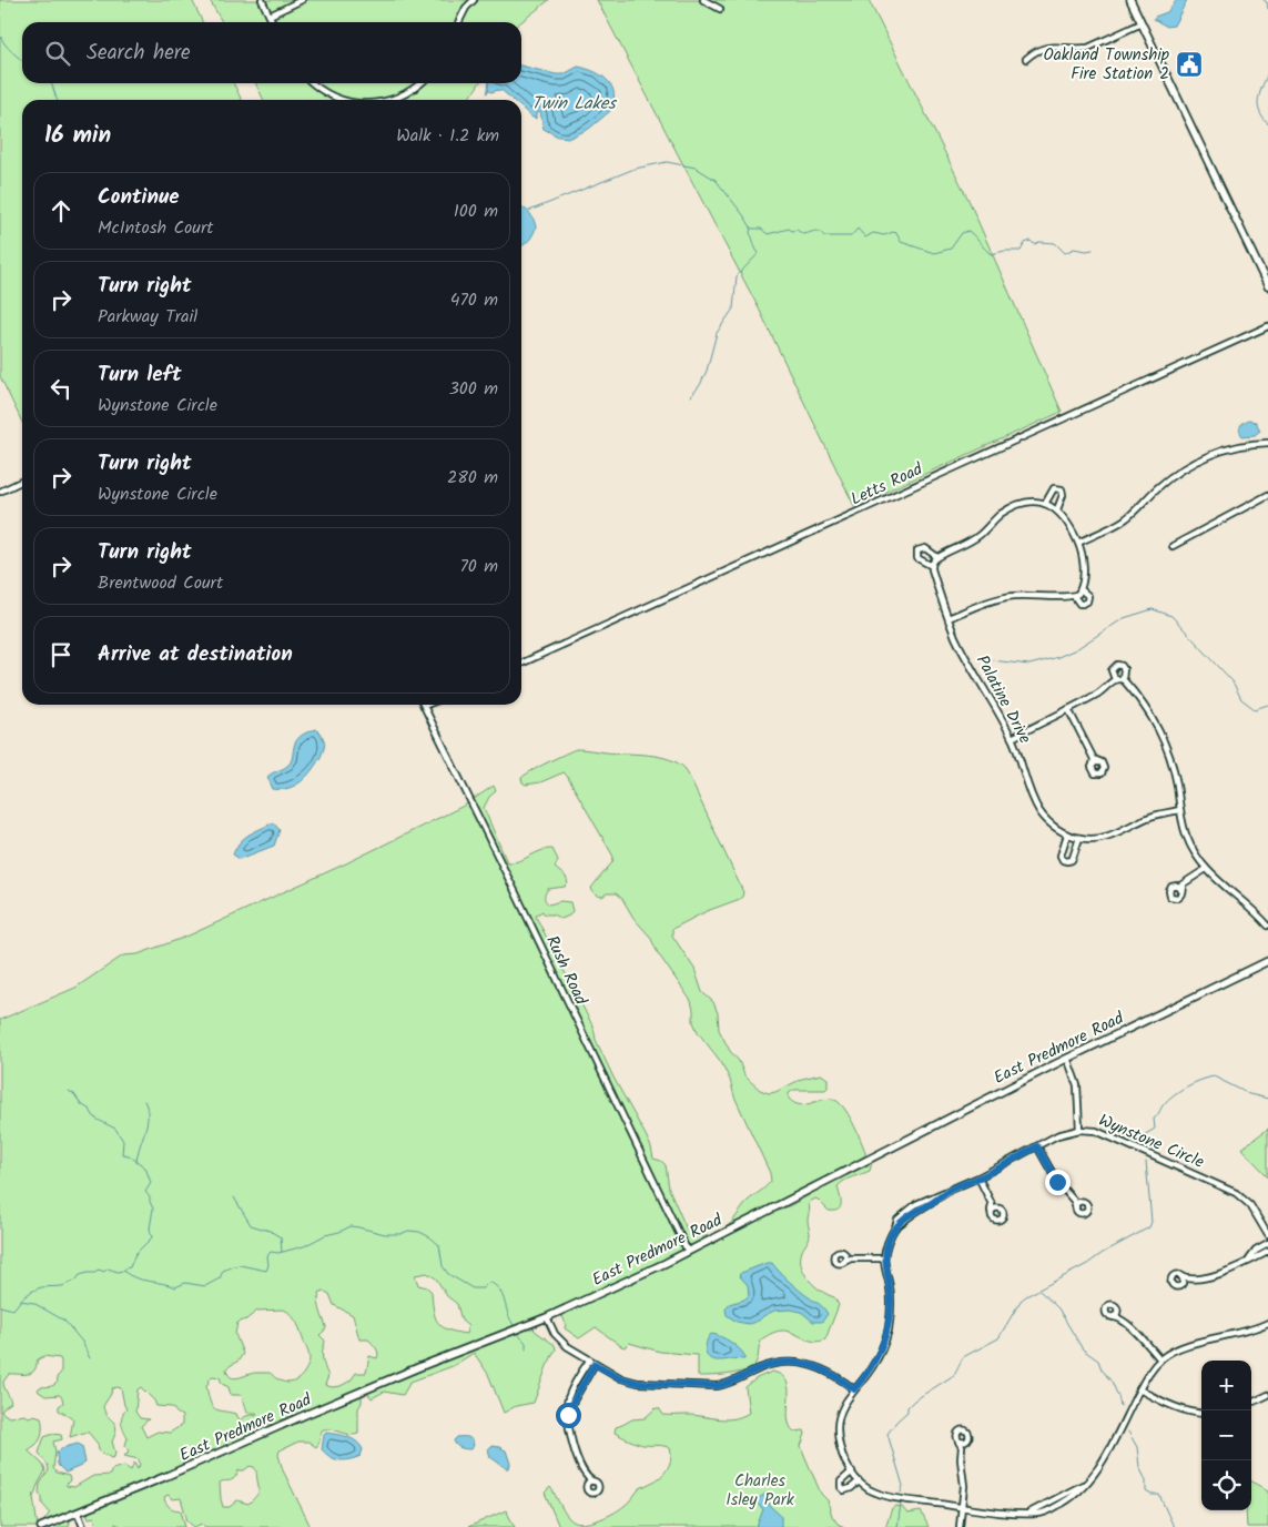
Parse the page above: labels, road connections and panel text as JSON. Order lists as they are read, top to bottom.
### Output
{
  "streets": {
    "street": [
      "Letts Road",
      "Palatine Drive",
      "Rush Road",
      "East Predmore Road",
      "Wynstone Circle"
    ]
  },
  "crossings": [
    ["Rush Road", "East Predmore Road"]
  ],
  "water": ["Twin Lakes"],
  "parks": ["Charles Isley Park"],
  "places": {
    "public building": ["Oakland Township Fire Station 2"]
  },
  "page": {
    "search": "Search here",
    "heading": ["16 min", "Walk · 1.2 km"],
    "list": [
      ["Continue", "McIntosh Court", "100 m"],
      ["Turn right", "Parkway Trail", "470 m"],
      ["Turn left", "Wynstone Circle", "300 m"],
      ["Turn right", "Wynstone Circle", "280 m"],
      ["Turn right", "Brentwood Court", "70 m"],
      "Arrive at destination"
    ],
    "map_buttons": ["+", "−"]
  }
}
